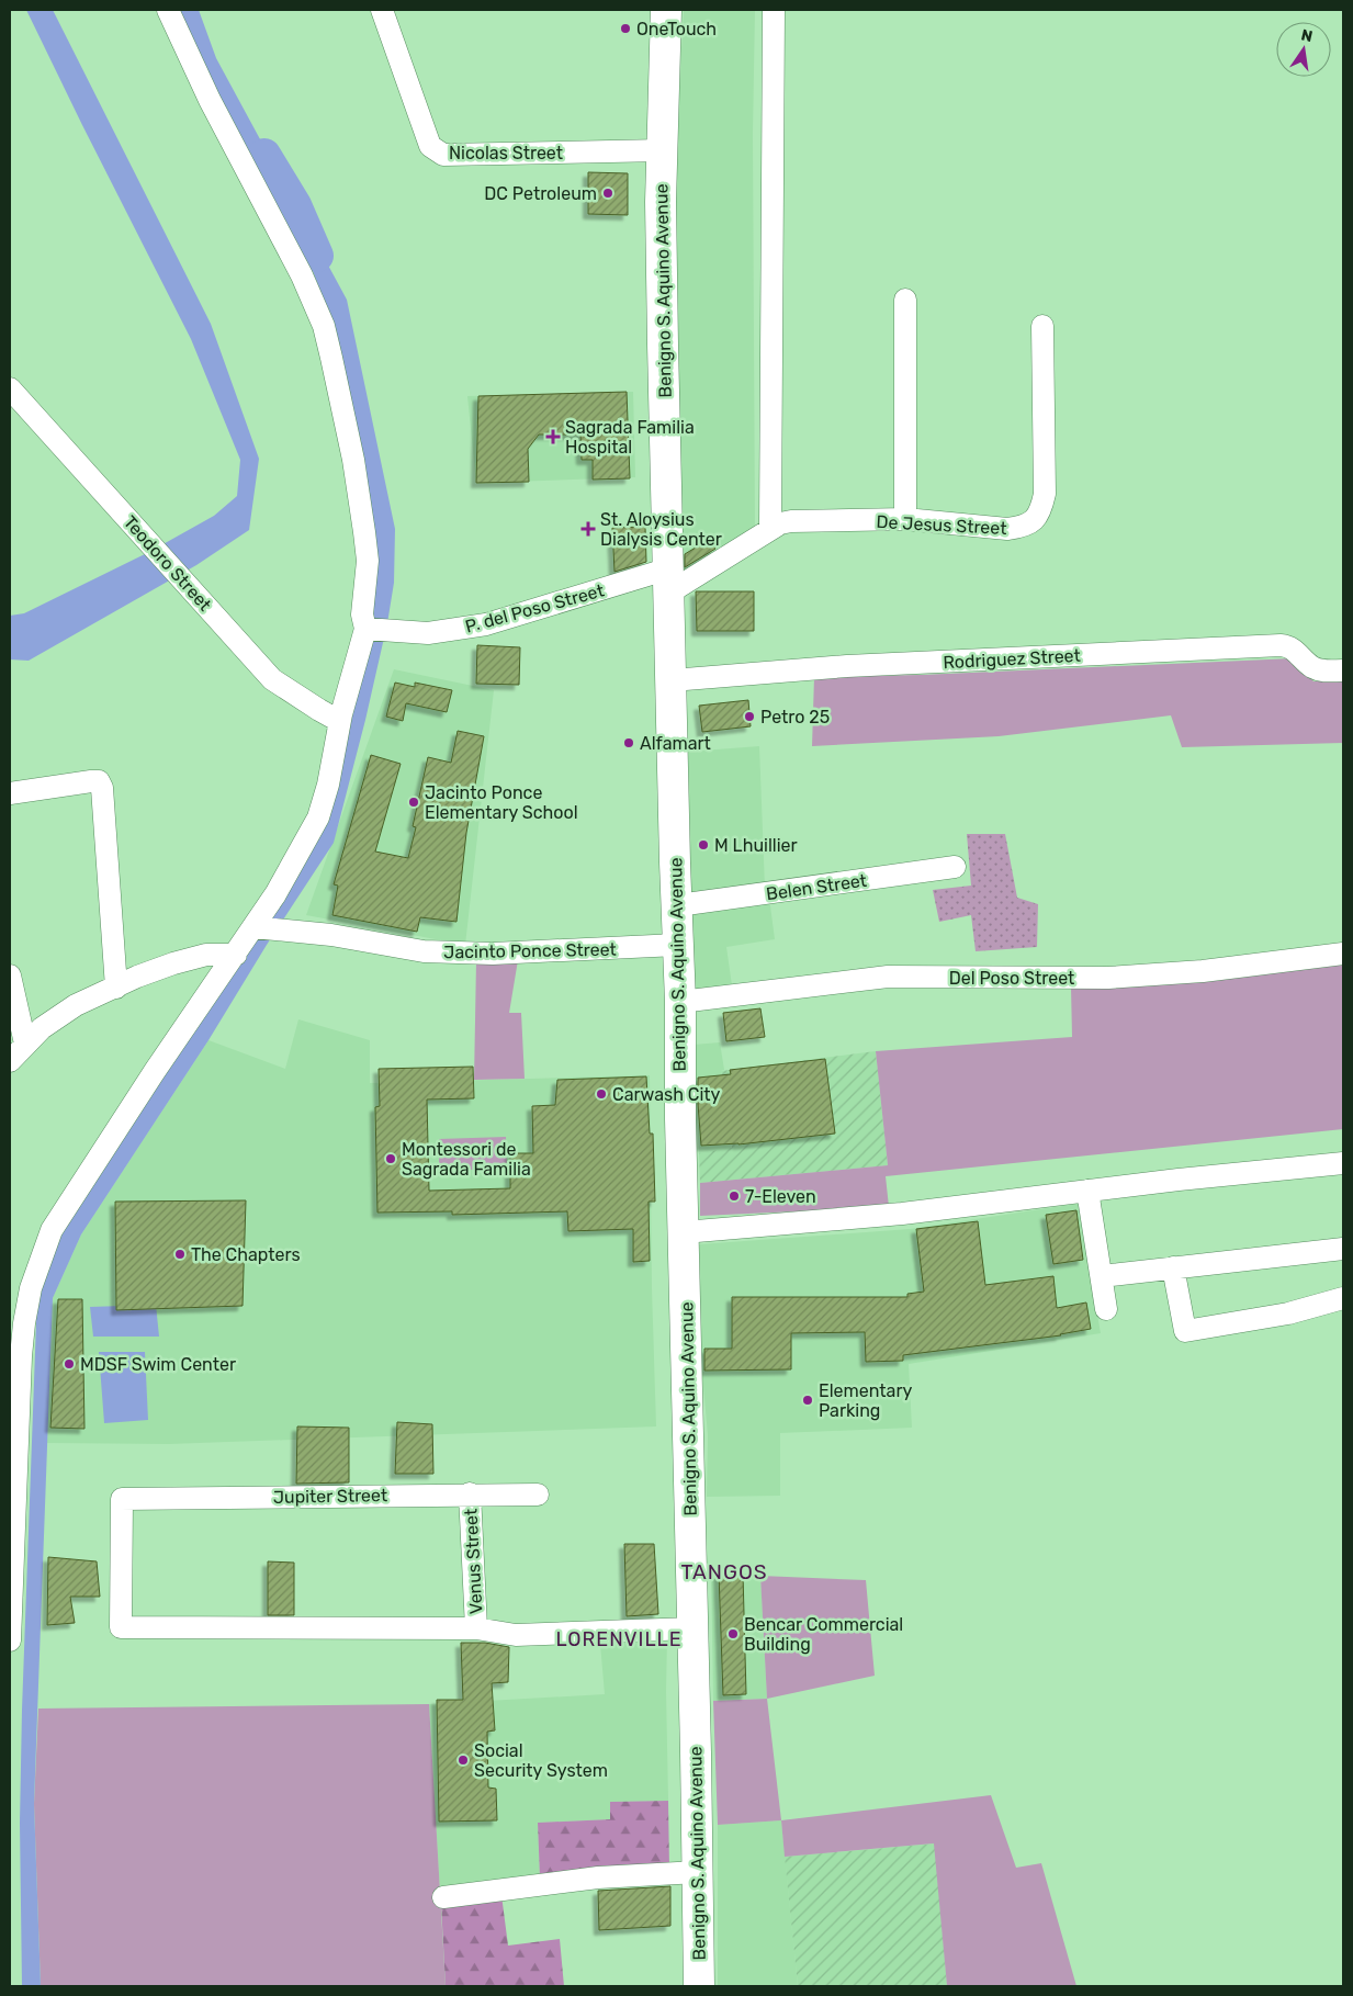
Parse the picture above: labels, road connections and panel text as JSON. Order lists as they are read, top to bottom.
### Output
{
  "streets": {
    "main road": ["Benigno S. Aquino Avenue"],
    "street": [
      "Nicolas Street",
      "De Jesus Street",
      "Teodoro Street",
      "P. del Poso Street",
      "Rodriguez Street",
      "Belen Street",
      "Jacinto Ponce Street",
      "Del Poso Street",
      "Jupiter Street",
      "Venus Street"
    ]
  },
  "crossings": [
    ["Nicolas Street", "Benigno S. Aquino Avenue"],
    ["Benigno S. Aquino Avenue", "De Jesus Street"],
    ["Benigno S. Aquino Avenue", "P. del Poso Street"],
    ["Benigno S. Aquino Avenue", "Rodriguez Street"],
    ["Benigno S. Aquino Avenue", "Belen Street"],
    ["Benigno S. Aquino Avenue", "Jacinto Ponce Street"],
    ["Benigno S. Aquino Avenue", "Del Poso Street"],
    ["De Jesus Street", "P. del Poso Street"],
    ["Jupiter Street", "Venus Street"]
  ],
  "districts": ["TANGOS", "LORENVILLE"],
  "places": {
    "other": [
      "OneTouch",
      "DC Petroleum",
      "Petro 25",
      "Alfamart",
      "Jacinto Ponce Elementary School",
      "M Lhuillier",
      "Carwash City",
      "Montessori de Sagrada Familia",
      "7-Eleven",
      "The Chapters",
      "MDSF Swim Center",
      "Elementary Parking",
      "Bencar Commercial Building",
      "Social Security System"
    ],
    "health": ["Sagrada Familia Hospital", "St. Aloysius Dialysis Center"]
  },
  "north": "top"
}
